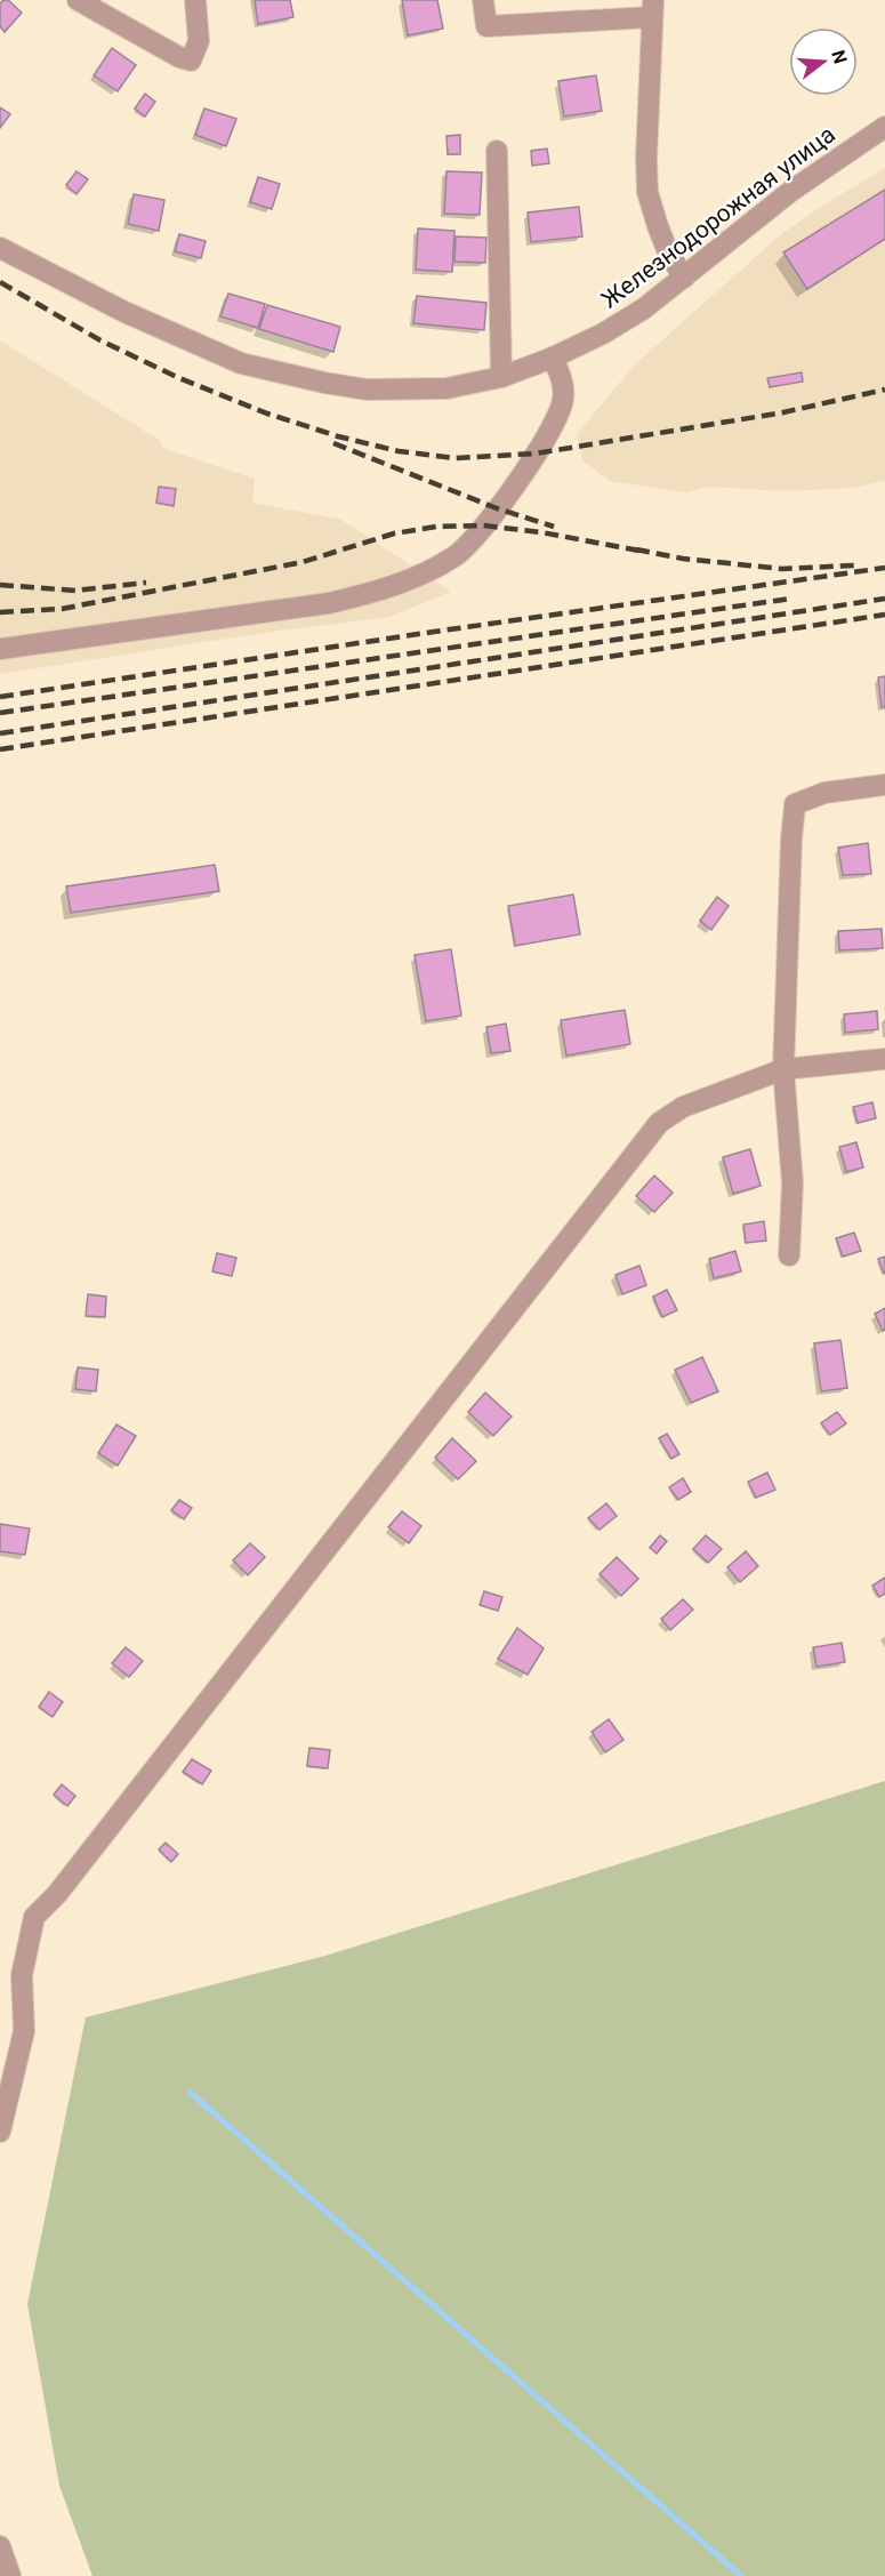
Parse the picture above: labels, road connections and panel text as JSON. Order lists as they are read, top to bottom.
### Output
{
  "streets": {
    "street": ["Железнодорожная улица"]
  },
  "north": "right"
}
